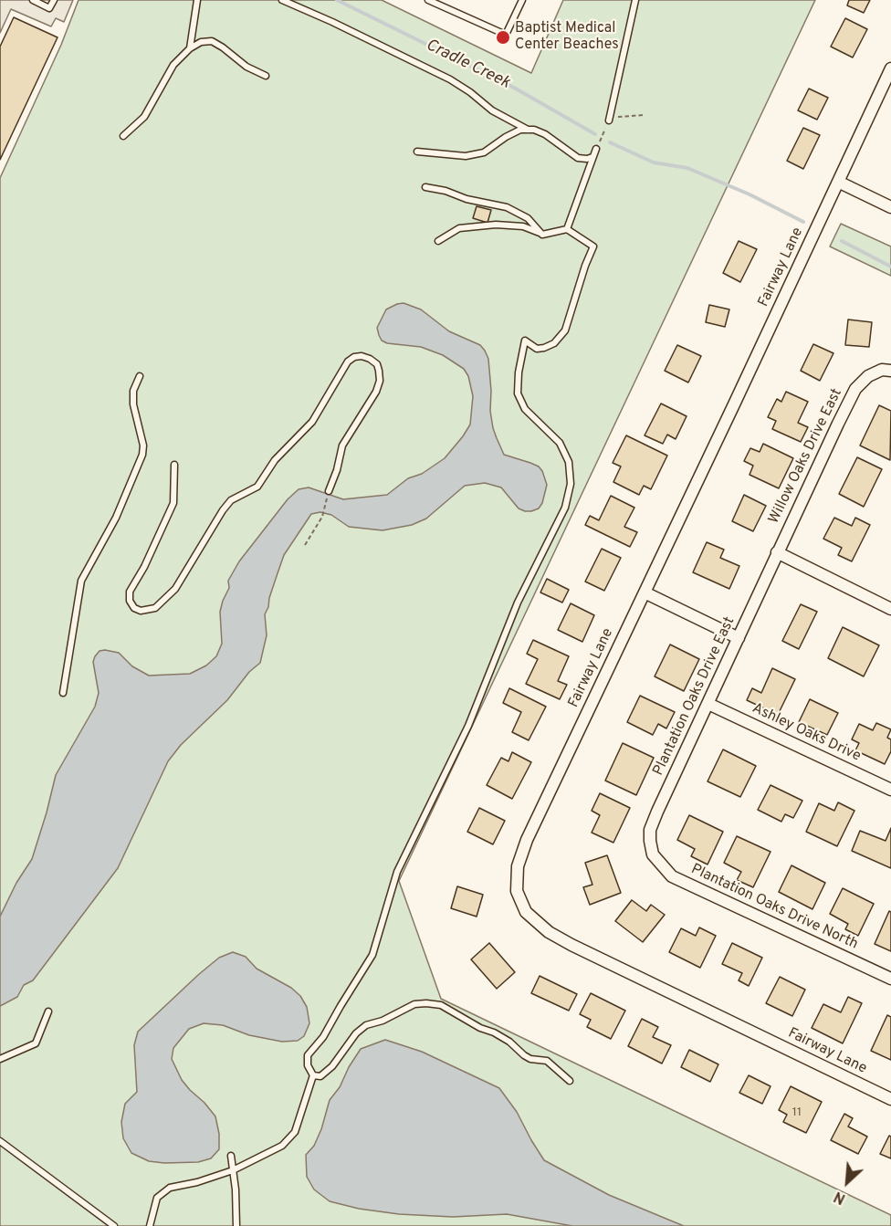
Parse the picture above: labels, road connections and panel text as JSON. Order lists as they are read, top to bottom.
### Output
{
  "streets": {
    "street": [
      "Fairway Lane",
      "Willow Oaks Drive East",
      "Plantation Oaks Drive East",
      "Ashley Oaks Drive",
      "Plantation Oaks Drive North"
    ]
  },
  "crossings": [
    ["Willow Oaks Drive East", "Plantation Oaks Drive East"],
    ["Plantation Oaks Drive East", "Ashley Oaks Drive"],
    ["Plantation Oaks Drive East", "Plantation Oaks Drive North"]
  ],
  "water": ["Cradle Creek"],
  "places": ["Baptist Medical Center Beaches"],
  "house_numbers": ["11"],
  "north": "bottom left"
}
